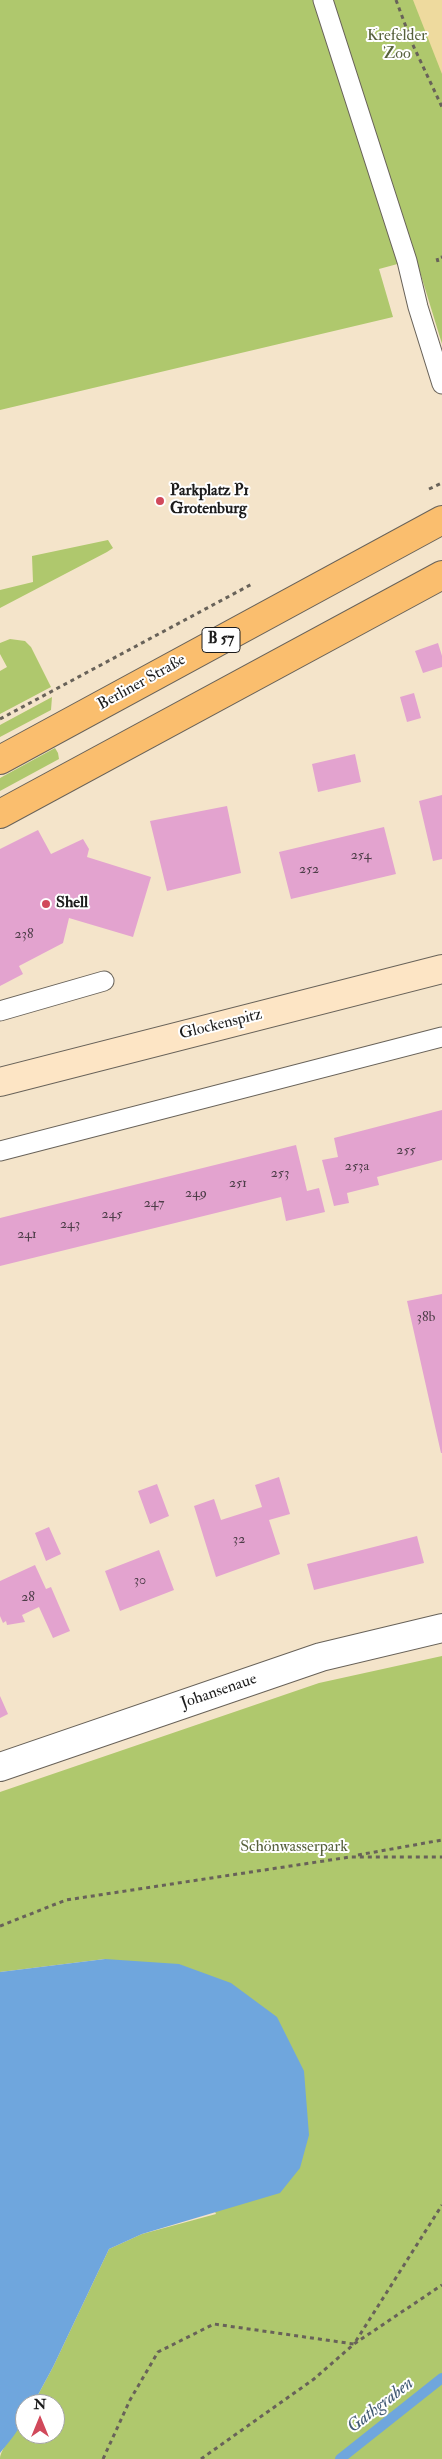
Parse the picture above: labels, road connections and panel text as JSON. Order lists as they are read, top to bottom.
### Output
{
  "streets": {
    "main road": ["B 57", "Berliner Straße", "Glockenspitz"],
    "street": ["Johansenaue"]
  },
  "water": ["Gathgraben"],
  "parks": ["Krefelder Zoo", "Schönwasserpark"],
  "places": ["Parkplatz P1 Grotenburg", "Shell"],
  "house_numbers": [
    "254",
    "252",
    "238",
    "255",
    "253a",
    "253",
    "251",
    "249",
    "247",
    "245",
    "243",
    "241",
    "38b",
    "32",
    "30",
    "28"
  ],
  "north": "top"
}
